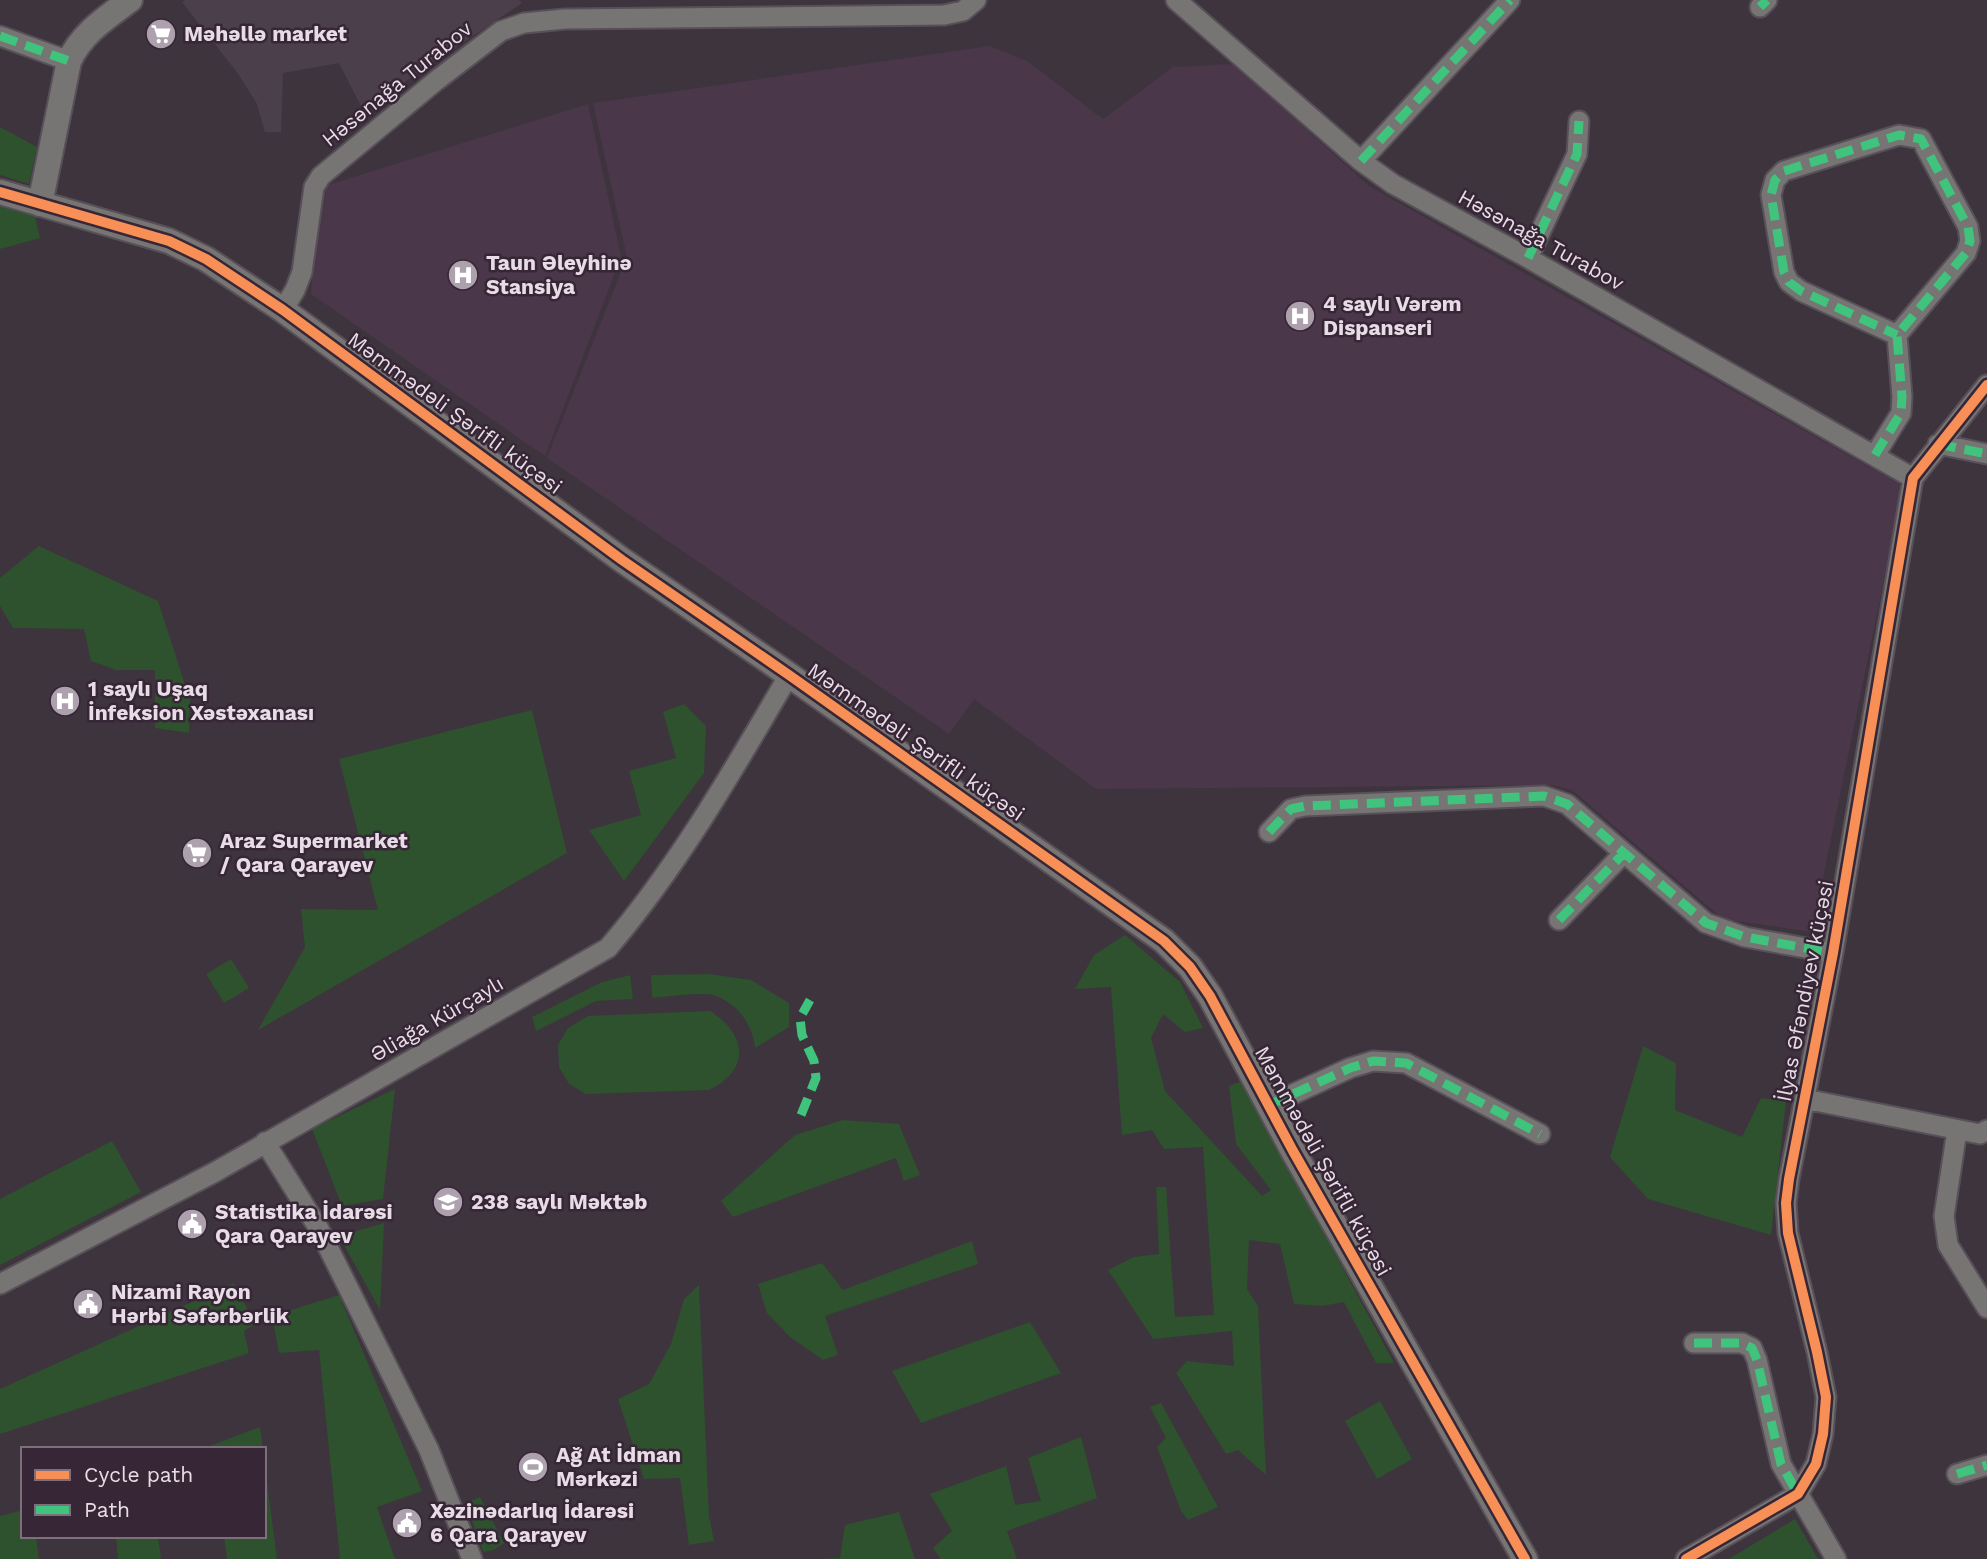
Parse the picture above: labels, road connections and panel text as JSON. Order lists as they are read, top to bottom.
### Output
{
  "streets": {
    "street": [
      "Həsənağa Turabov",
      "Məmmədəli Şərifli küçəsi",
      "İlyas Əfəndiyev küçəsi",
      "Əliağa Kürçaylı"
    ]
  },
  "crossings": [
    ["Həsənağa Turabov", "Məmmədəli Şərifli küçəsi"],
    ["Həsənağa Turabov", "İlyas Əfəndiyev küçəsi"],
    ["Məmmədəli Şərifli küçəsi", "Əliağa Kürçaylı"]
  ],
  "places": {
    "supermarket": ["Məhəllə market", "Araz Supermarket / Qara Qarayev"],
    "hospital": ["Taun Əleyhinə Stansiya", "4 saylı Vərəm Dispanseri", "1 saylı Uşaq İnfeksion Xəstəxanası"],
    "school or university": ["238 saylı Məktəb"],
    "public building": ["Statistika İdarəsi Qara Qarayev", "Nizami Rayon Hərbi Səfərbərlik", "Xəzinədarlıq İdarəsi 6 Qara Qarayev"],
    "sports": ["Ağ At İdman Mərkəzi"]
  },
  "legend": ["Cycle path", "Path"]
}
